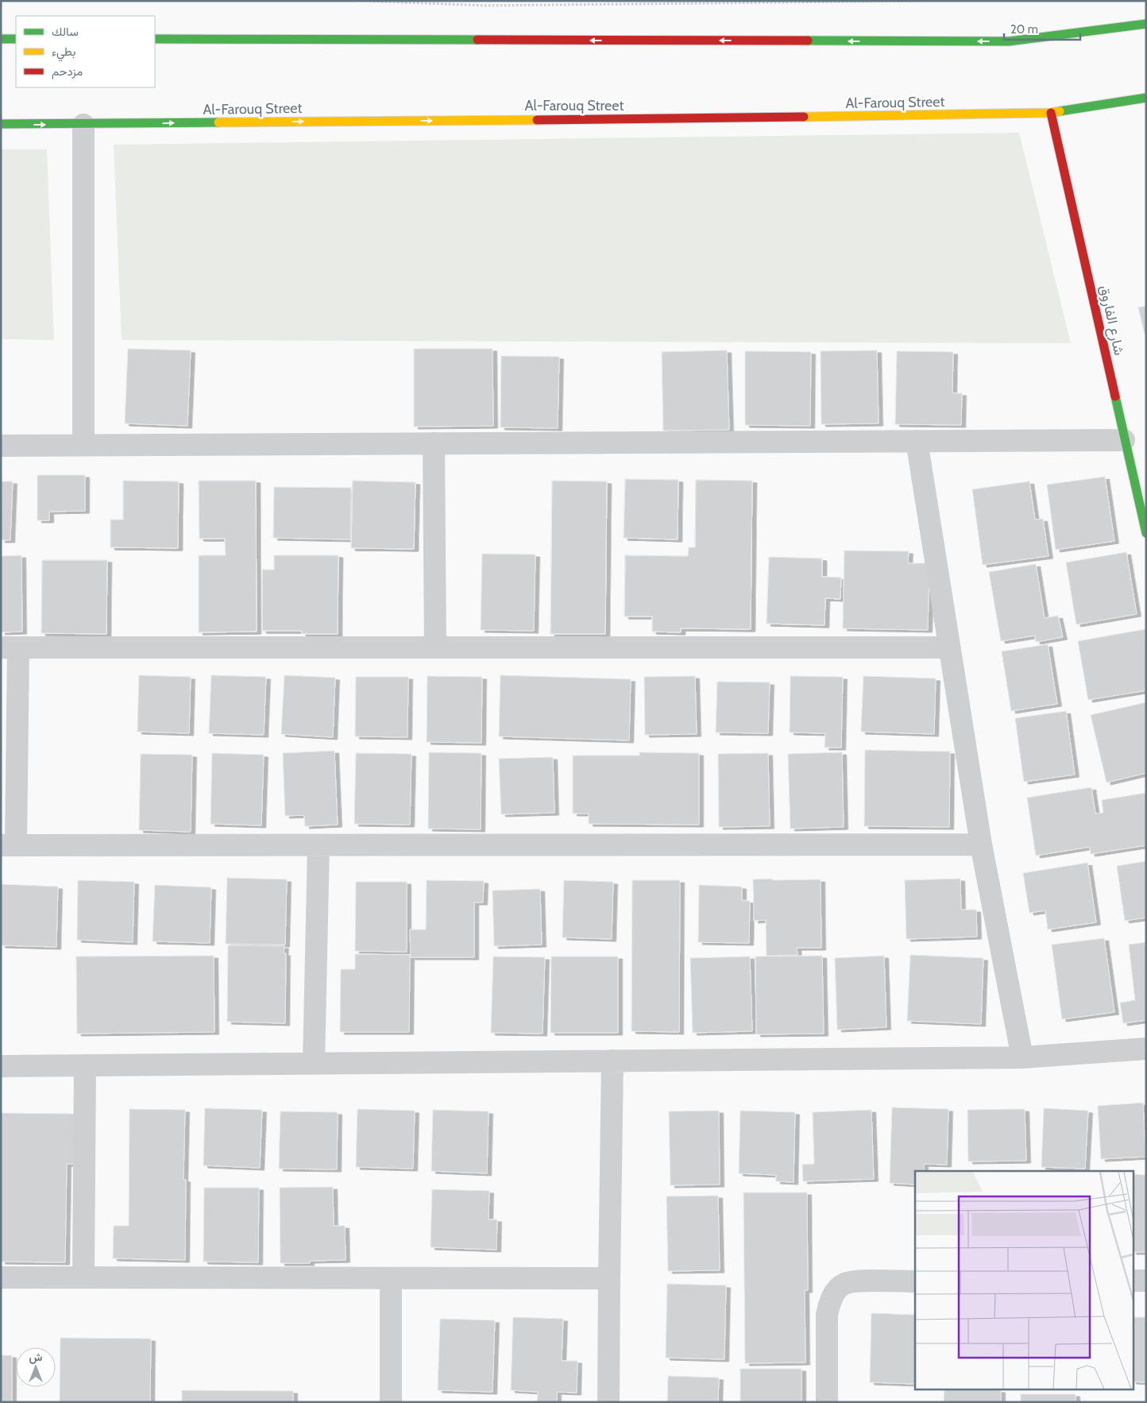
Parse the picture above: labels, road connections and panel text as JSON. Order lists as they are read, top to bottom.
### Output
{
  "streets": {
    "main road": ["Al-Farouq Street", "شارع الفاروق"]
  },
  "crossings": [
    ["Al-Farouq Street", "شارع الفاروق"]
  ],
  "legend": ["سالك", "بطيء", "مزدحم"],
  "scale_bar": "20 m",
  "north": "top"
}
